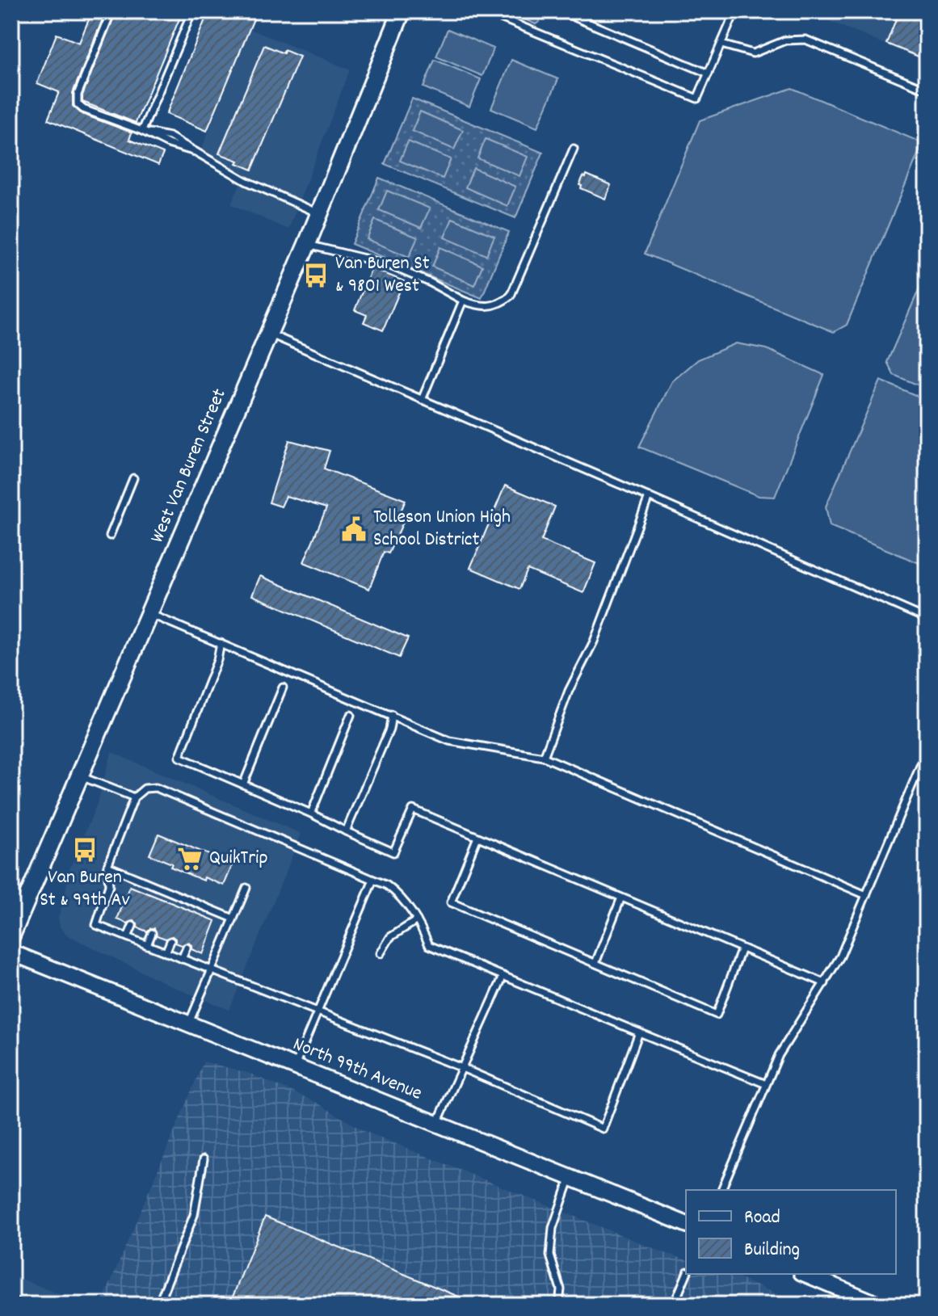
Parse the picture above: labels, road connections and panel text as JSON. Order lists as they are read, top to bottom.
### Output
{
  "streets": {
    "main road": ["West Van Buren Street", "North 99th Avenue"]
  },
  "places": {
    "bus stop": ["Van Buren St & 9801 West", "Van Buren St & 99th Av"],
    "public building": ["Tolleson Union High School District"],
    "supermarket": ["QuikTrip"]
  },
  "legend": ["Road", "Building"]
}
